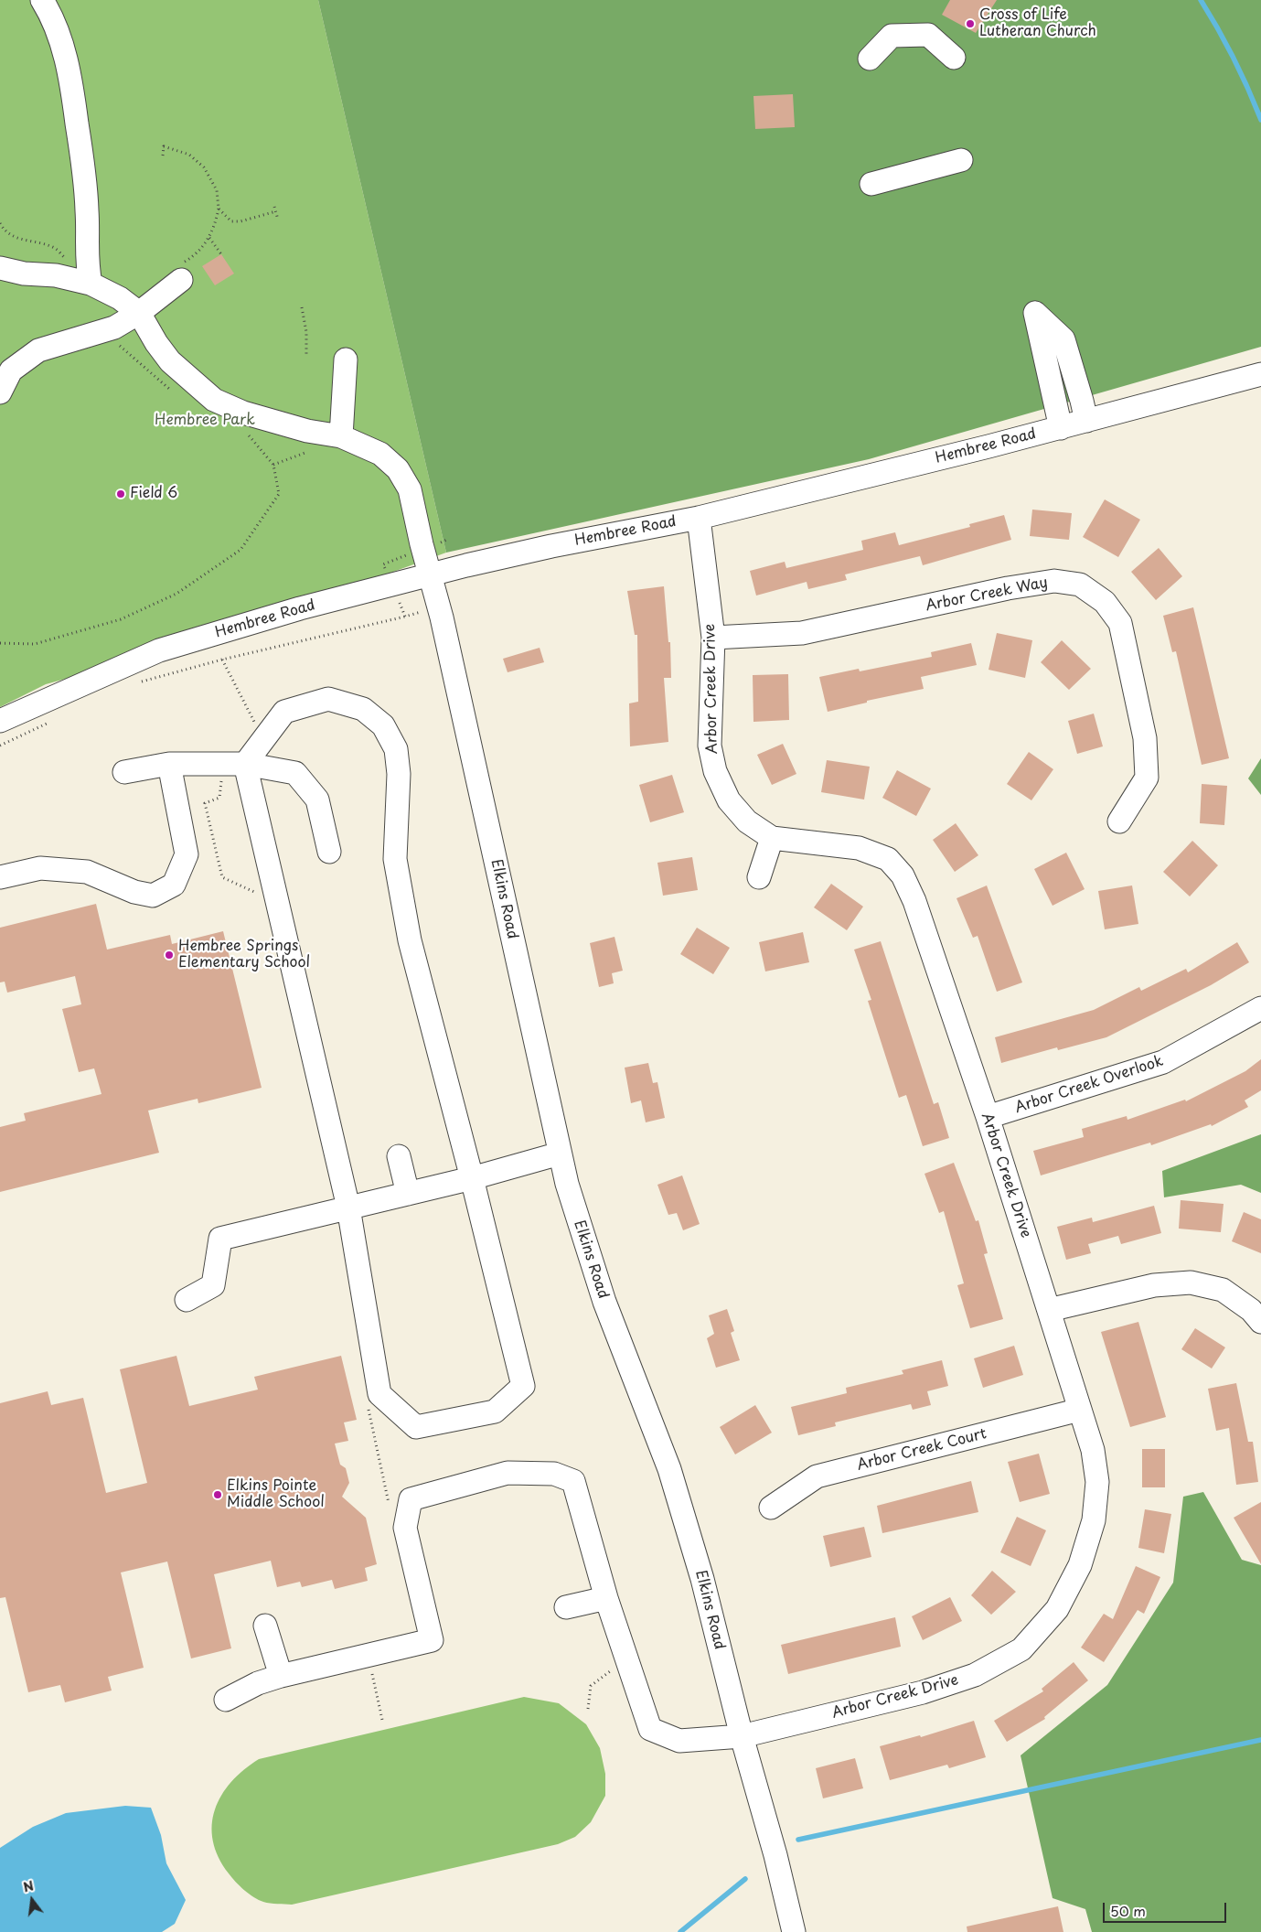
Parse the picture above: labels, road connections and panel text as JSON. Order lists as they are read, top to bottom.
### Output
{
  "streets": {
    "street": [
      "Hembree Road",
      "Arbor Creek Way",
      "Arbor Creek Drive",
      "Elkins Road",
      "Arbor Creek Overlook",
      "Arbor Creek Court"
    ]
  },
  "crossings": [
    ["Hembree Road", "Arbor Creek Drive"],
    ["Hembree Road", "Elkins Road"],
    ["Arbor Creek Way", "Arbor Creek Drive"],
    ["Arbor Creek Drive", "Elkins Road"],
    ["Arbor Creek Drive", "Arbor Creek Overlook"],
    ["Arbor Creek Drive", "Arbor Creek Court"]
  ],
  "parks": ["Hembree Park"],
  "places": [
    "Cross of Life Lutheran Church",
    "Field 6",
    "Hembree Springs Elementary School",
    "Elkins Pointe Middle School"
  ],
  "scale_bar": "50 m",
  "north": "top"
}
